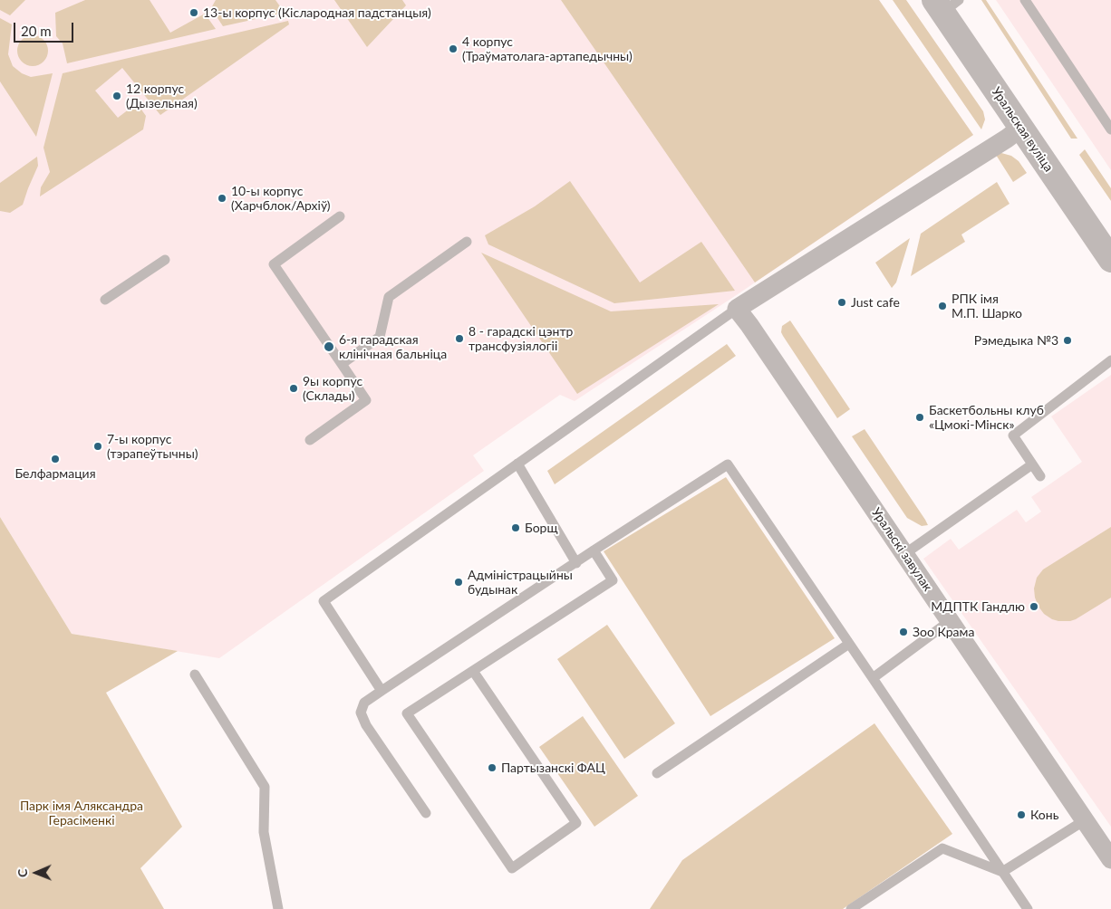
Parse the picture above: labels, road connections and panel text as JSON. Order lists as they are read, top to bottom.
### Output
{
  "streets": {
    "street": ["Уральская вуліца", "Уральскі завулак"]
  },
  "parks": ["Парк імя Аляксандра Герасіменкі"],
  "places": [
    "13-ы корпус (Кіслародная падстанцыя)",
    "4 корпус (Траўматолага-артапедычны)",
    "12 корпус (Дызельная)",
    "10-ы корпус (Харчблок/Архіў)",
    "Just cafe",
    "РПК імя М.П. Шарко",
    "8 - гарадскі цэнтр трансфузіялогіі",
    "Рэмедыка №3",
    "6-я гарадская клінічная бальніца",
    "9ы корпус (Склады)",
    "Баскетбольны клуб «Цмокі-Мінск»",
    "7-ы корпус (тэрапеўтычны)",
    "Белфармация",
    "Борщ",
    "Адміністрацыйны будынак",
    "МДПТК Гандлю",
    "Зоо Крама",
    "Партызанскі ФАЦ",
    "Конь"
  ],
  "scale_bar": "20 m",
  "north": "left"
}
